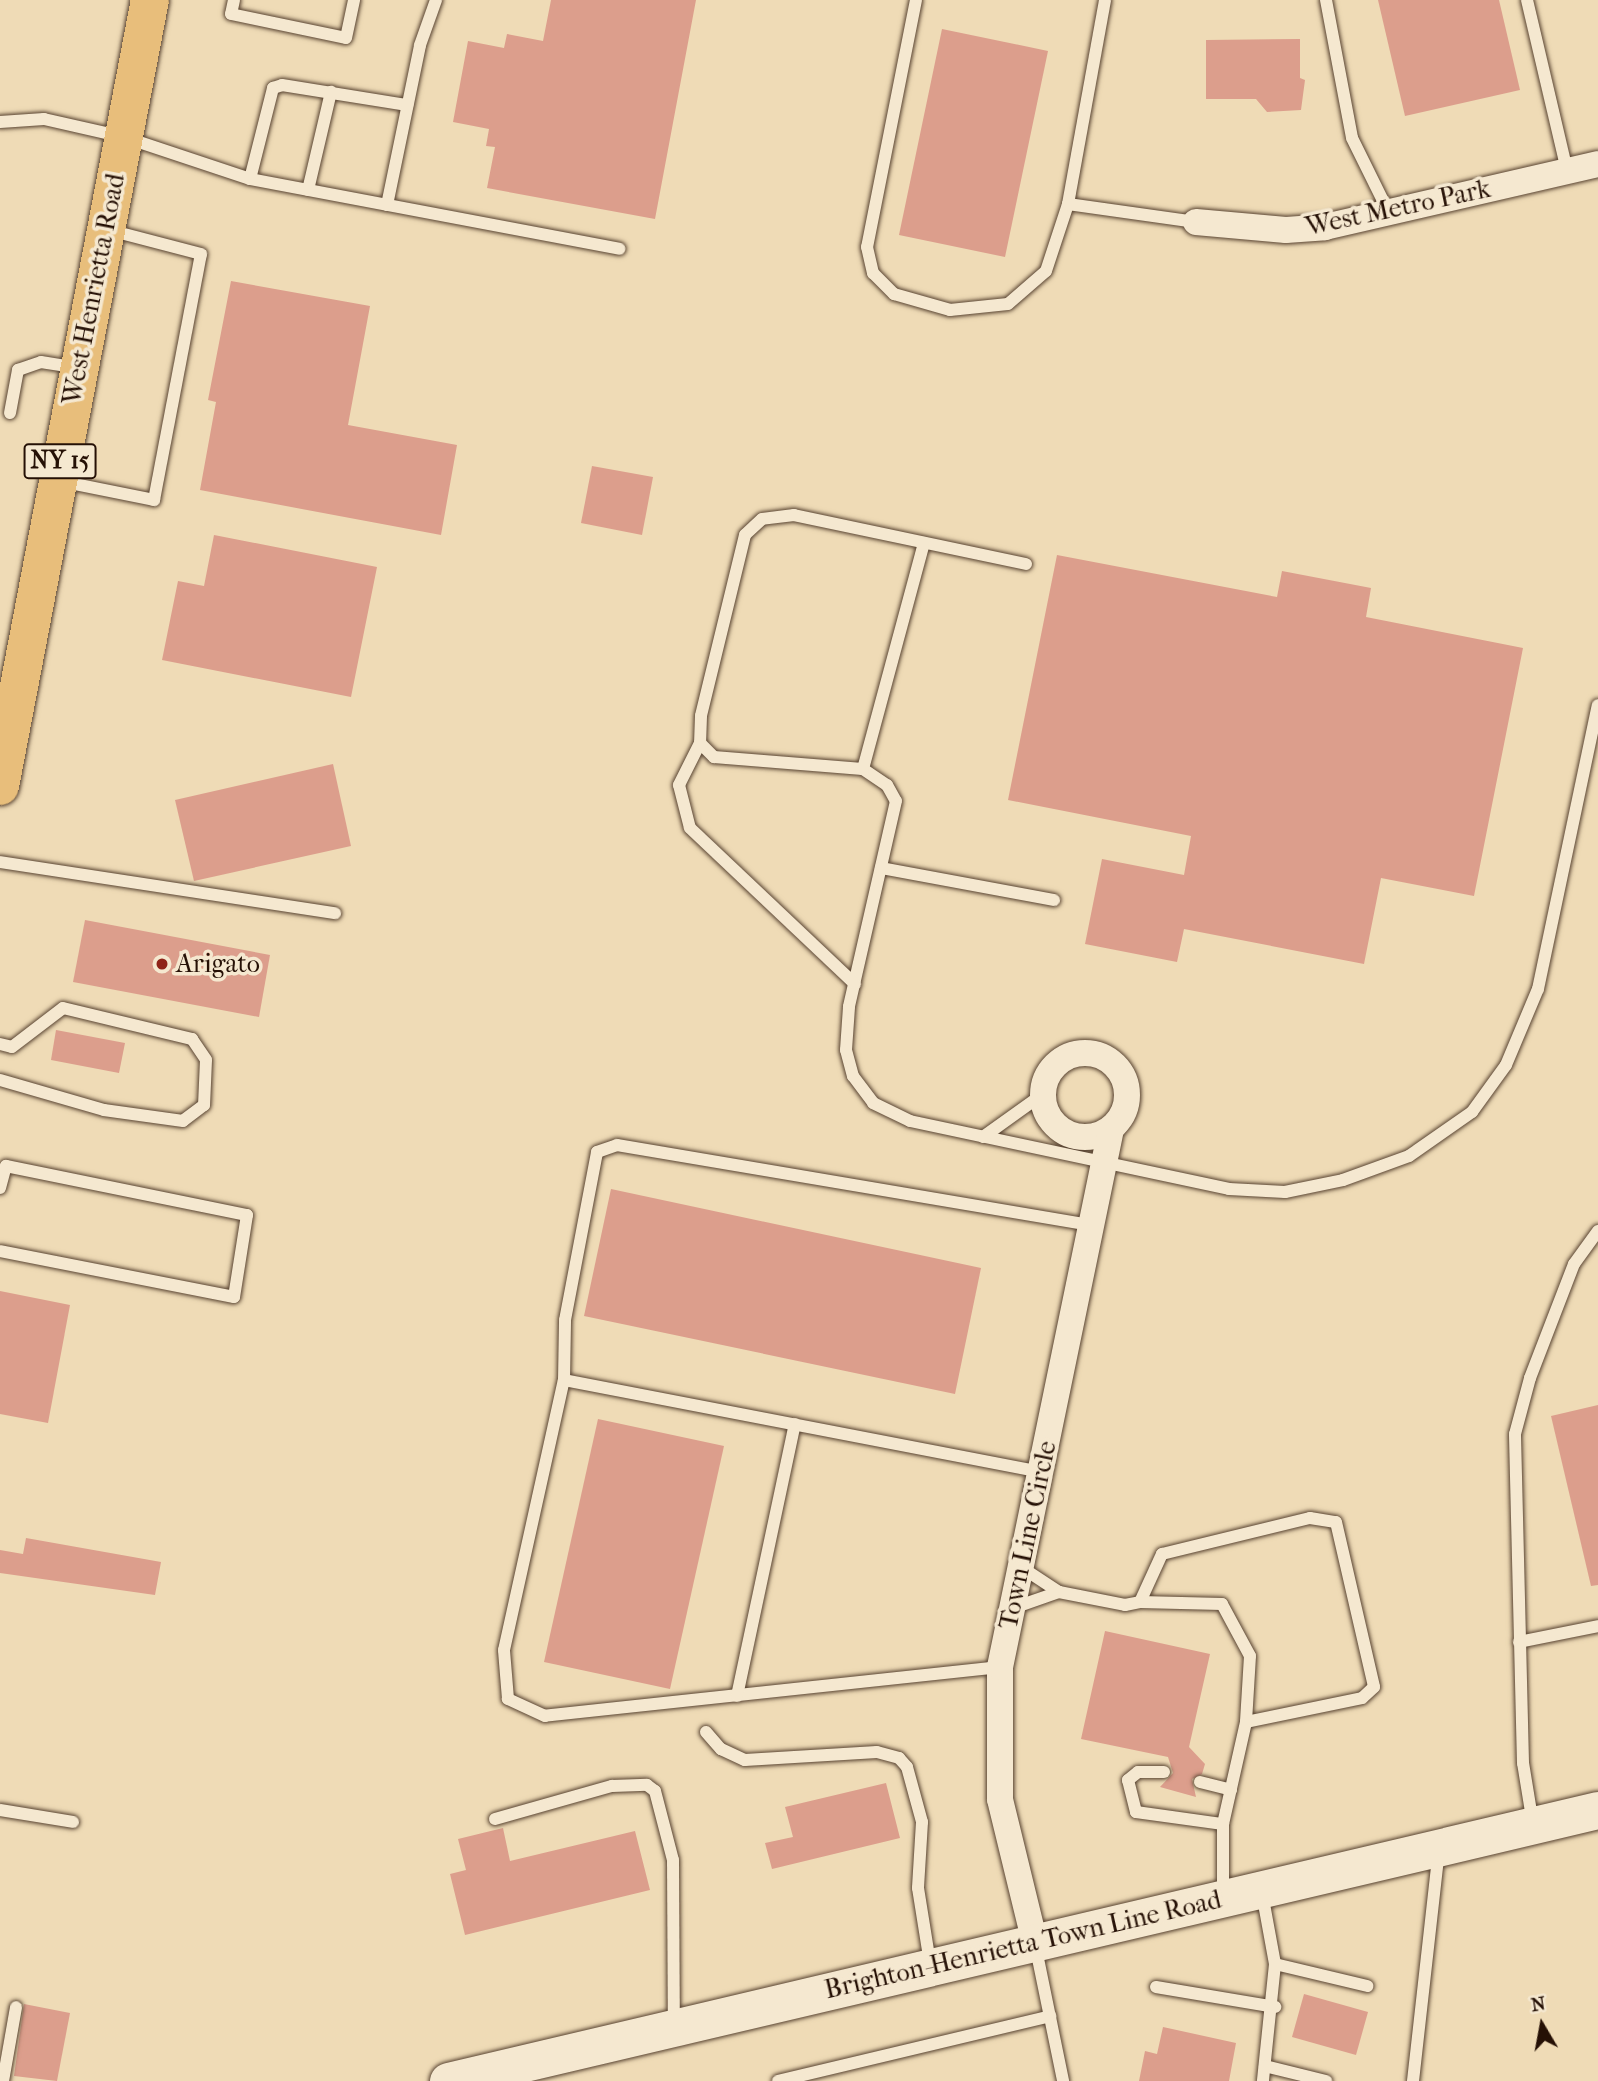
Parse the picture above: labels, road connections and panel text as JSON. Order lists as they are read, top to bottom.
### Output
{
  "streets": {
    "main road": ["West Henrietta Road", "NY 15"],
    "street": ["West Metro Park", "Town Line Circle", "Brighton-Henrietta Town Line Road"]
  },
  "crossings": [
    ["Town Line Circle", "Brighton-Henrietta Town Line Road"]
  ],
  "places": ["Arigato"],
  "north": "top"
}
